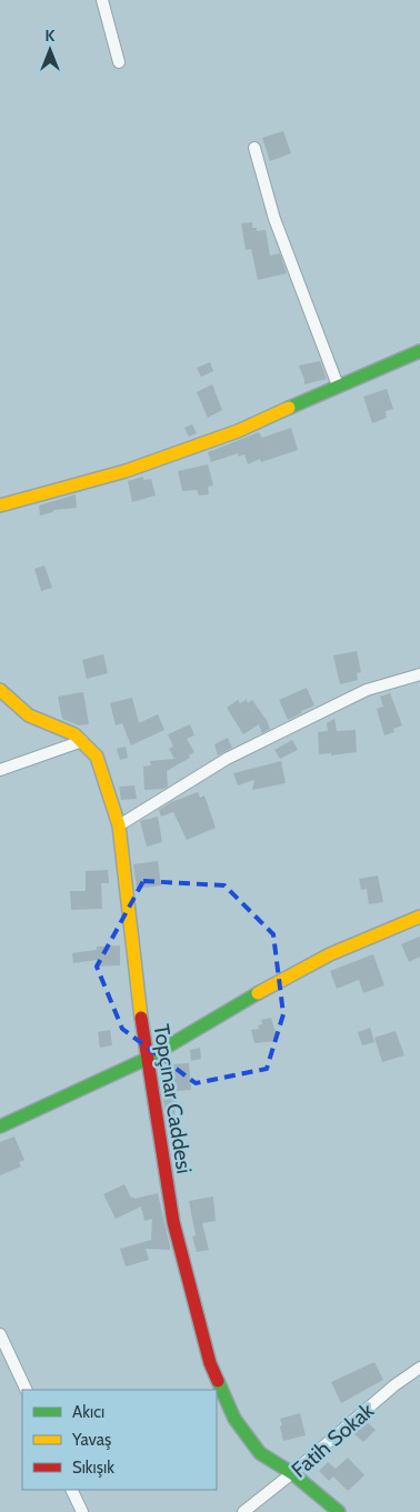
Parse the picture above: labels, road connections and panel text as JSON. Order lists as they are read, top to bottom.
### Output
{
  "streets": {
    "street": ["Topçınar Caddesi", "Fatih Sokak"]
  },
  "crossings": [
    ["Topçınar Caddesi", "Fatih Sokak"]
  ],
  "legend": ["Akıcı", "Yavaş", "Sıkışık"],
  "north": "top"
}
